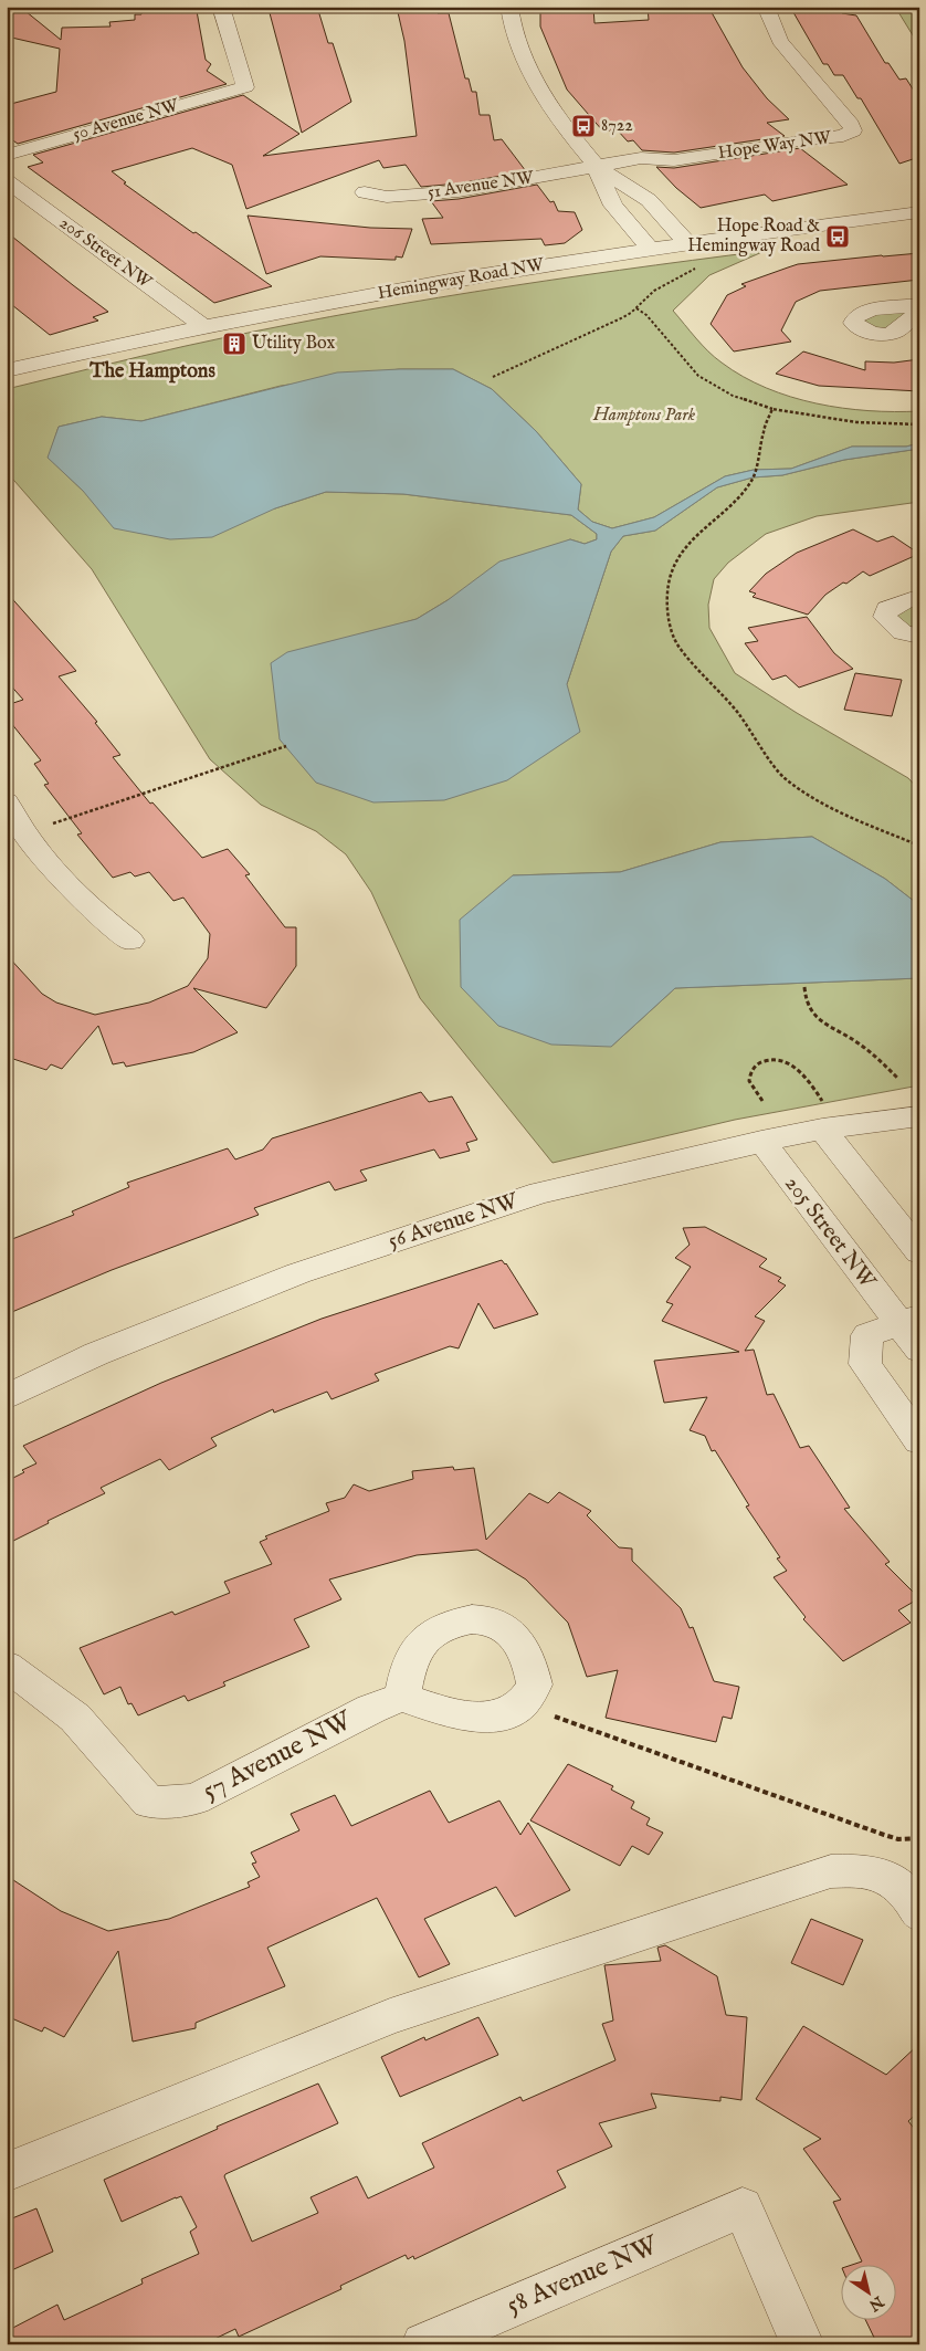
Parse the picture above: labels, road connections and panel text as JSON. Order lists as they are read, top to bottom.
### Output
{
  "streets": {
    "street": [
      "50 Avenue NW",
      "Hope Way NW",
      "51 Avenue NW",
      "206 Street NW",
      "Hemingway Road NW",
      "56 Avenue NW",
      "205 Street NW",
      "57 Avenue NW",
      "58 Avenue NW"
    ]
  },
  "crossings": [
    ["Hope Way NW", "51 Avenue NW"],
    ["206 Street NW", "Hemingway Road NW"],
    ["56 Avenue NW", "205 Street NW"]
  ],
  "districts": ["The Hamptons"],
  "parks": ["Hamptons Park"],
  "places": {
    "bus stop": ["8722", "Hope Road & Hemingway Road"],
    "building": ["Utility Box"]
  },
  "north": "bottom right"
}
